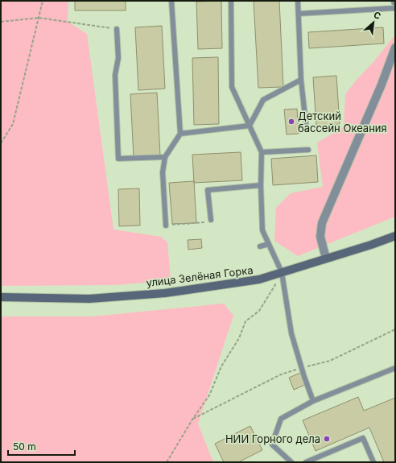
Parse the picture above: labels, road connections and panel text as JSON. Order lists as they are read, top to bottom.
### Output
{
  "streets": {
    "street": ["улица Зелёная Горка"]
  },
  "places": ["Детский бассейн Океания", "НИИ Горного дела"],
  "scale_bar": "50 m",
  "north": "top right"
}
